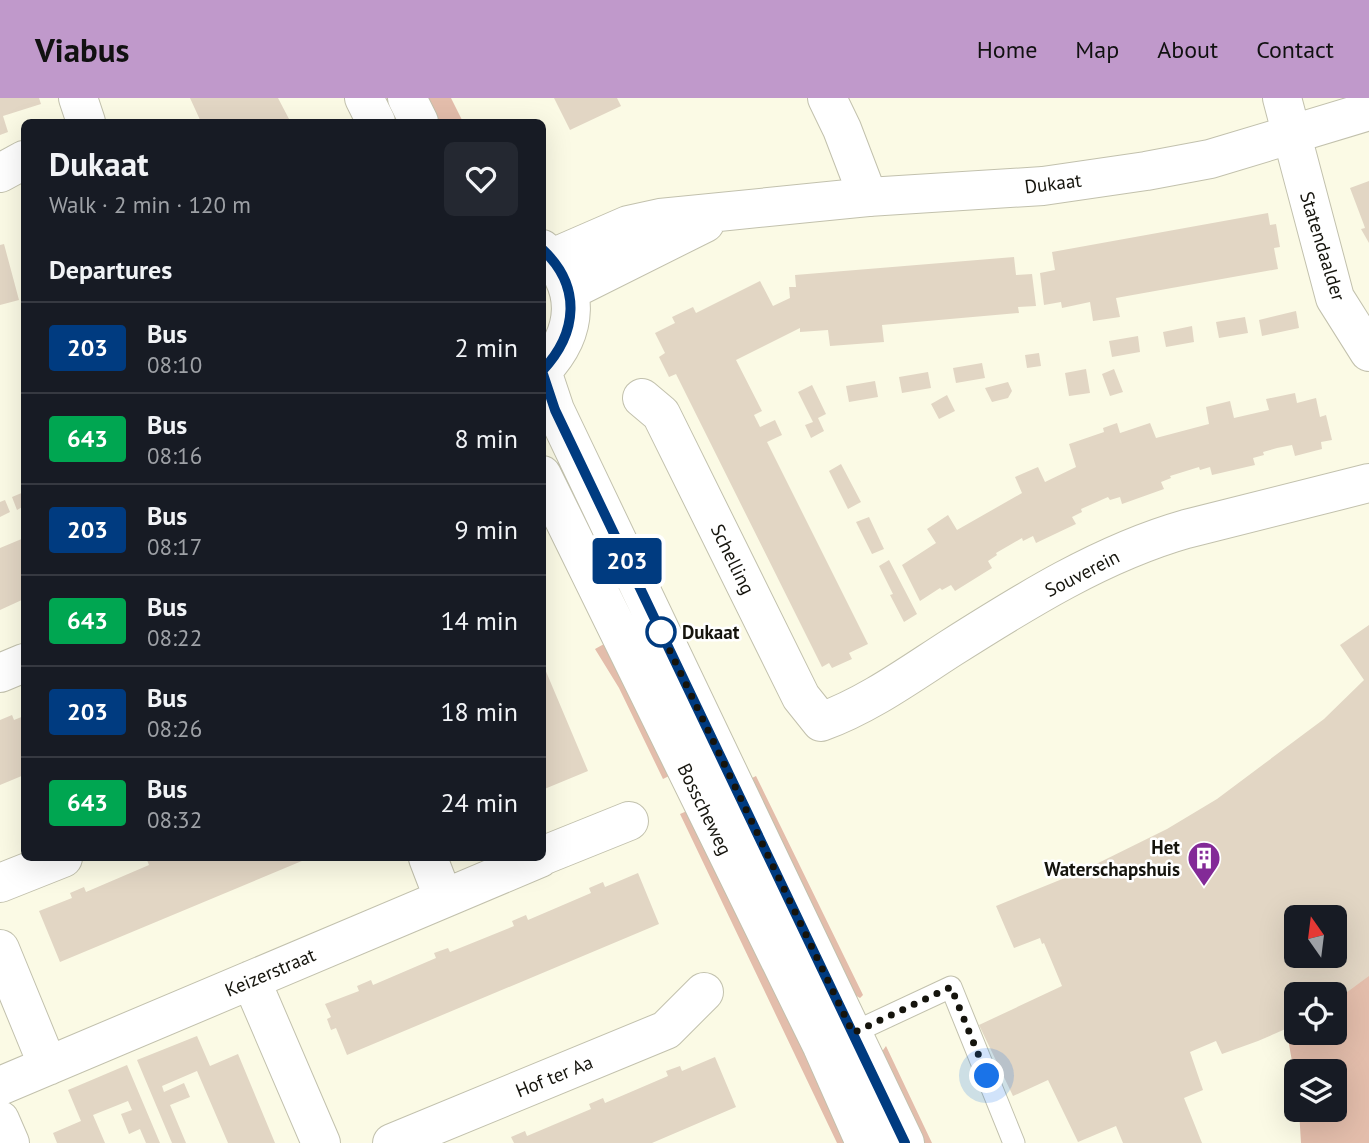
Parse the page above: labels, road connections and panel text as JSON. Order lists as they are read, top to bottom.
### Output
{
  "streets": {
    "street": [
      "Dukaat",
      "Statendaalder",
      "Schelling",
      "Souverein",
      "Bosscheweg",
      "Keizerstraat",
      "Hof ter Aa"
    ]
  },
  "crossings": [
    ["Dukaat", "Statendaalder"],
    ["Schelling", "Souverein"]
  ],
  "places": {
    "other": ["Dukaat"],
    "building": ["Het Waterschapshuis"]
  },
  "lines": ["bus line 203"],
  "north": "top",
  "page": {
    "header": "Viabus",
    "nav": [
      "Home",
      "Map",
      "About",
      "Contact"
    ],
    "on_map": "203",
    "heading": [
      ["Dukaat", "Walk · 2 min · 120 m"],
      "Departures"
    ],
    "list": [
      {
        "mark": "203",
        "name": "Bus",
        "note": "08:10",
        "value": "2 min"
      },
      {
        "mark": "643",
        "name": "Bus",
        "note": "08:16",
        "value": "8 min"
      },
      {
        "mark": "203",
        "name": "Bus",
        "note": "08:17",
        "value": "9 min"
      },
      {
        "mark": "643",
        "name": "Bus",
        "note": "08:22",
        "value": "14 min"
      },
      {
        "mark": "203",
        "name": "Bus",
        "note": "08:26",
        "value": "18 min"
      },
      {
        "mark": "643",
        "name": "Bus",
        "note": "08:32",
        "value": "24 min"
      }
    ]
  }
}
